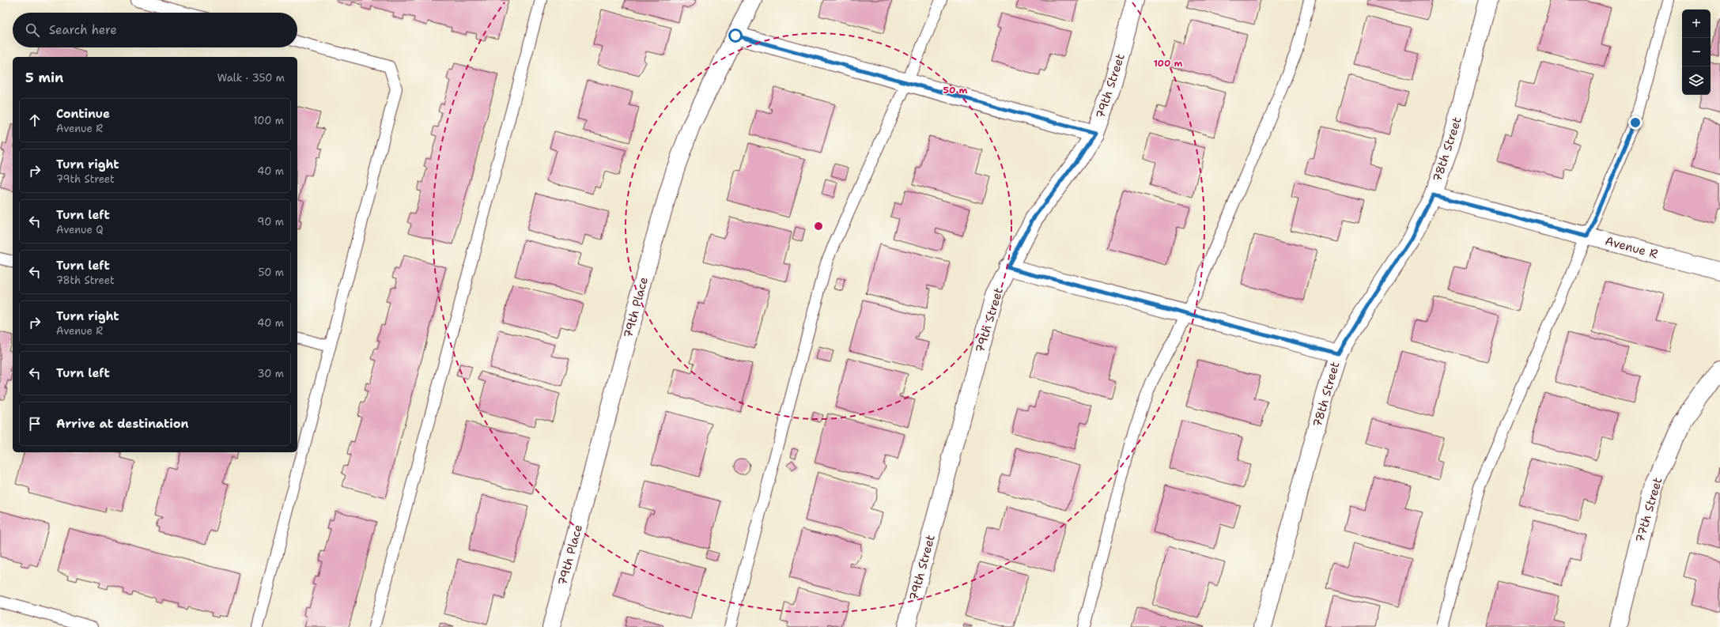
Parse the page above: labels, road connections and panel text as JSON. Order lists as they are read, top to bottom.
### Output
{
  "streets": {
    "street": [
      "79th Street",
      "78th Street",
      "Avenue R",
      "79th Place",
      "77th Street"
    ]
  },
  "crossings": [
    ["78th Street", "Avenue R"]
  ],
  "page": {
    "map_buttons": ["+", "−"],
    "search": "Search here",
    "heading": ["5 min", "Walk · 350 m"],
    "list": [
      ["Continue", "Avenue R", "100 m"],
      ["Turn right", "79th Street", "40 m"],
      ["Turn left", "Avenue Q", "90 m"],
      ["Turn left", "78th Street", "50 m"],
      ["Turn right", "Avenue R", "40 m"],
      ["Turn left", "30 m"],
      "Arrive at destination"
    ]
  },
  "rings": ["100 m", "50 m"]
}
